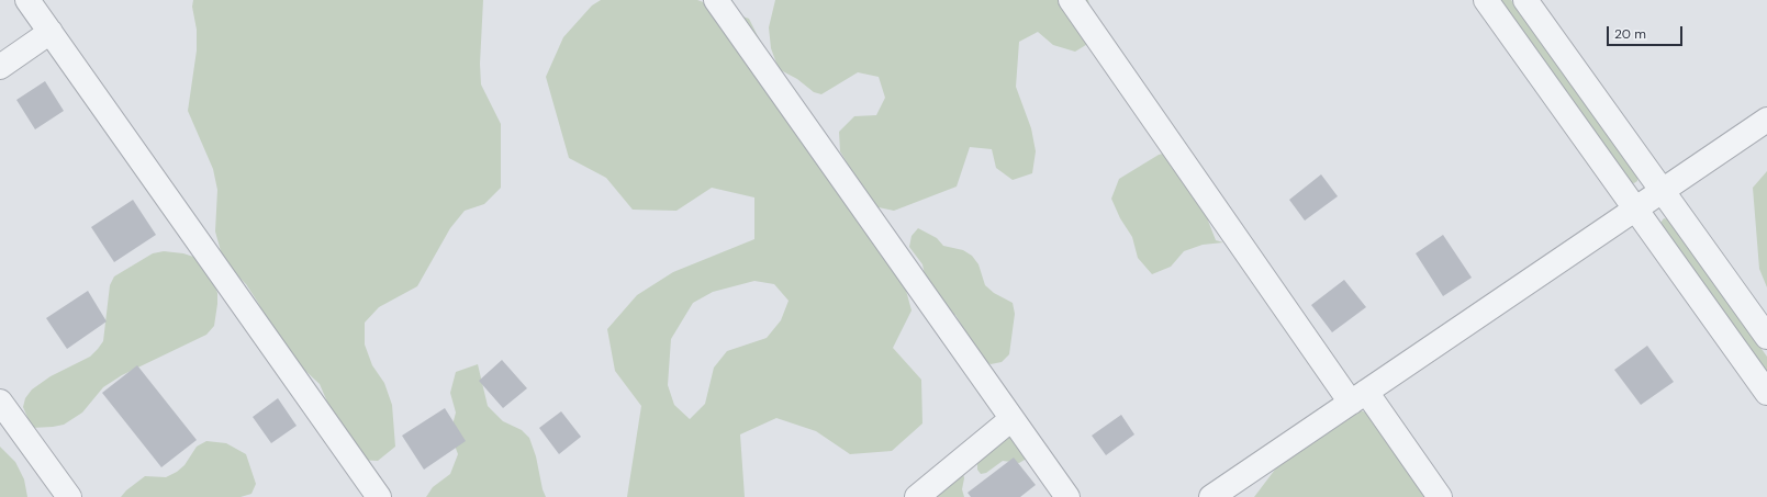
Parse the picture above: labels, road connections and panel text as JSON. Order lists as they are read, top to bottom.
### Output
{
  "scale_bar": "20 m"
}
